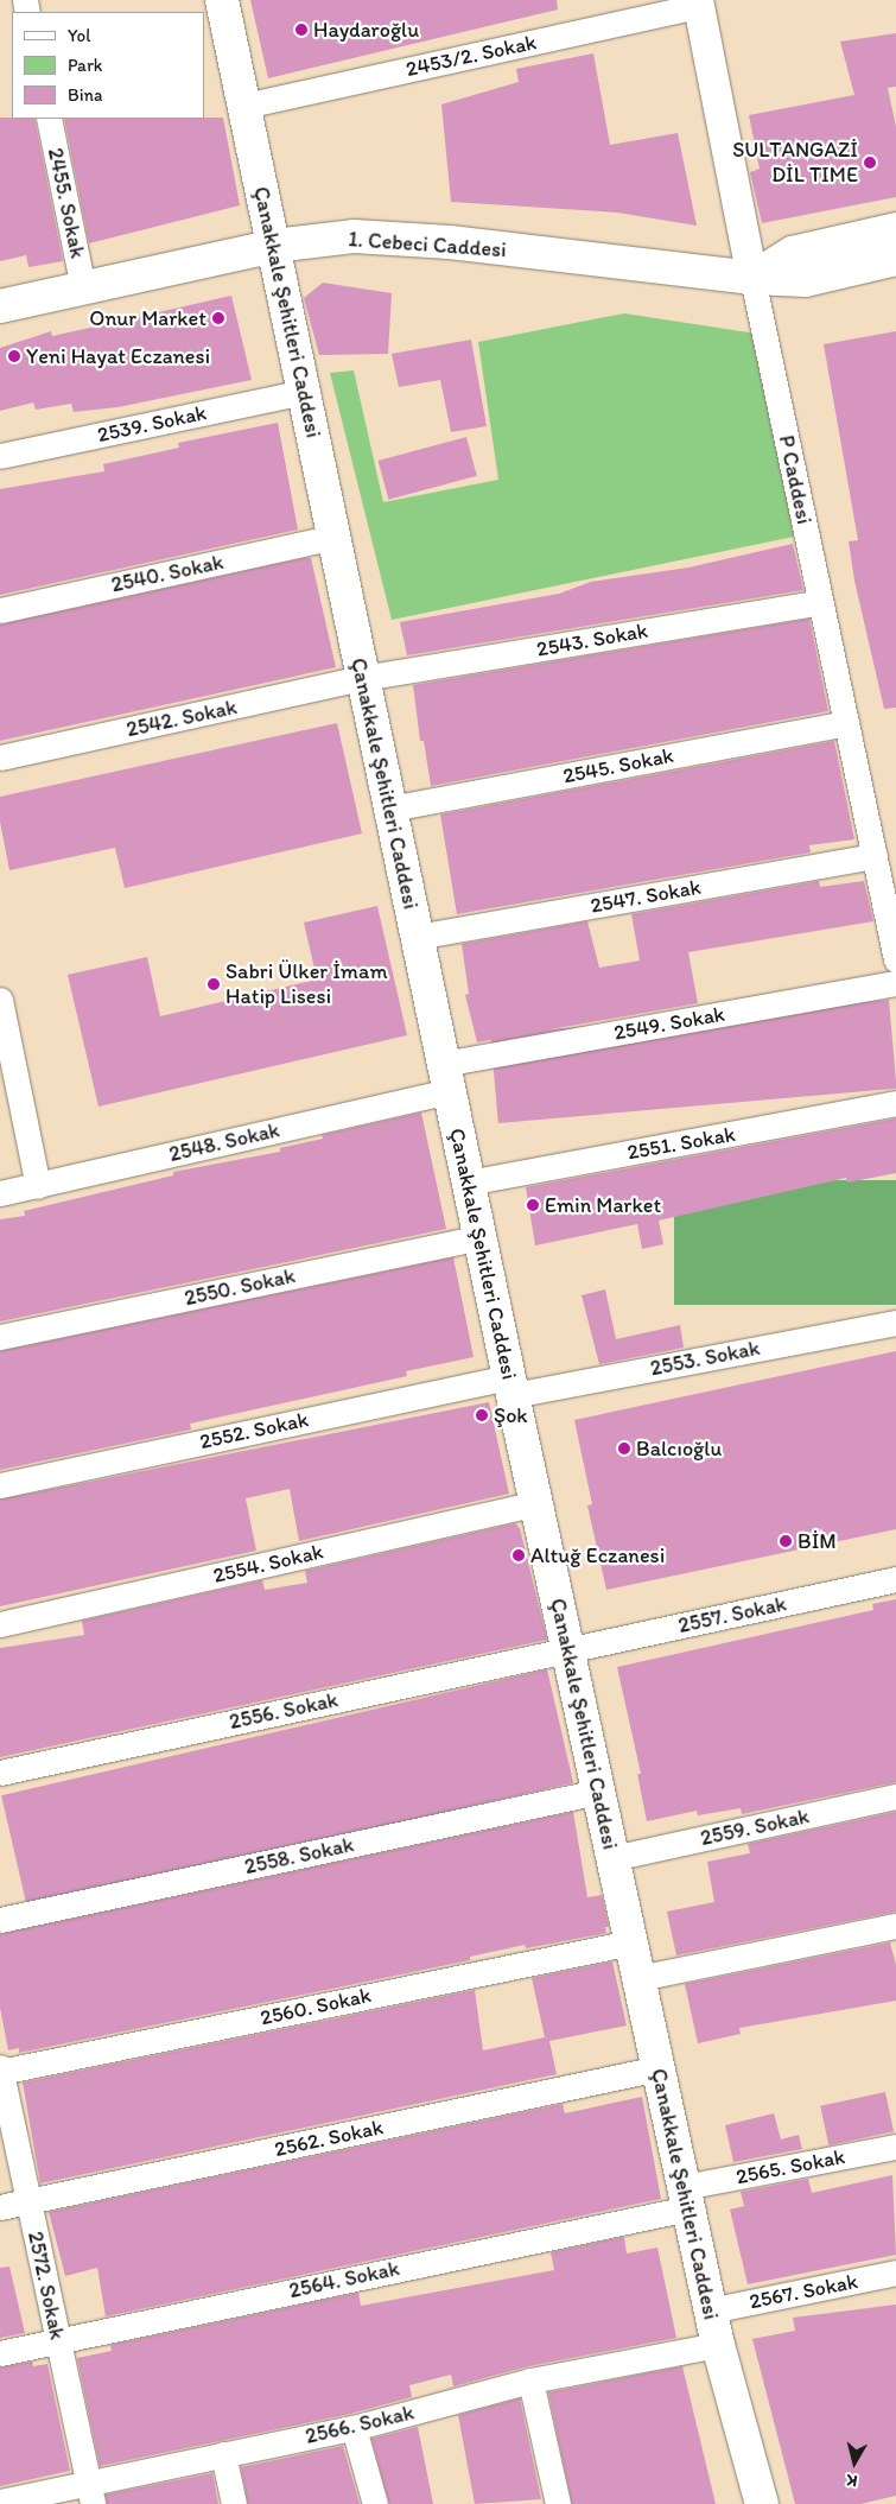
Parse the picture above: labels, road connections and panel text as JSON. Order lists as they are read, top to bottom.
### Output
{
  "streets": {
    "main road": ["1. Cebeci Caddesi", "Çanakkale Şehitleri Caddesi"],
    "street": [
      "2453/2. Sokak",
      "2455. Sokak",
      "2539. Sokak",
      "P Caddesi",
      "2540. Sokak",
      "2543. Sokak",
      "2542. Sokak",
      "2545. Sokak",
      "2547. Sokak",
      "2549. Sokak",
      "2548. Sokak",
      "2551. Sokak",
      "2550. Sokak",
      "2553. Sokak",
      "2552. Sokak",
      "2554. Sokak",
      "2557. Sokak",
      "2556. Sokak",
      "2559. Sokak",
      "2558. Sokak",
      "2560. Sokak",
      "2562. Sokak",
      "2565. Sokak",
      "2564. Sokak",
      "2572. Sokak",
      "2567. Sokak",
      "2566. Sokak"
    ]
  },
  "crossings": [
    ["2453/2. Sokak", "Çanakkale Şehitleri Caddesi"],
    ["2453/2. Sokak", "P Caddesi"],
    ["2455. Sokak", "1. Cebeci Caddesi"],
    ["1. Cebeci Caddesi", "Çanakkale Şehitleri Caddesi"],
    ["1. Cebeci Caddesi", "P Caddesi"],
    ["Çanakkale Şehitleri Caddesi", "2539. Sokak"],
    ["Çanakkale Şehitleri Caddesi", "2540. Sokak"],
    ["Çanakkale Şehitleri Caddesi", "2543. Sokak"],
    ["Çanakkale Şehitleri Caddesi", "2542. Sokak"],
    ["Çanakkale Şehitleri Caddesi", "2545. Sokak"],
    ["Çanakkale Şehitleri Caddesi", "2547. Sokak"],
    ["Çanakkale Şehitleri Caddesi", "2549. Sokak"],
    ["Çanakkale Şehitleri Caddesi", "2548. Sokak"],
    ["Çanakkale Şehitleri Caddesi", "2551. Sokak"],
    ["Çanakkale Şehitleri Caddesi", "2550. Sokak"],
    ["Çanakkale Şehitleri Caddesi", "2553. Sokak"],
    ["Çanakkale Şehitleri Caddesi", "2552. Sokak"],
    ["Çanakkale Şehitleri Caddesi", "2554. Sokak"],
    ["Çanakkale Şehitleri Caddesi", "2557. Sokak"],
    ["Çanakkale Şehitleri Caddesi", "2556. Sokak"],
    ["Çanakkale Şehitleri Caddesi", "2559. Sokak"],
    ["Çanakkale Şehitleri Caddesi", "2558. Sokak"],
    ["Çanakkale Şehitleri Caddesi", "2560. Sokak"],
    ["Çanakkale Şehitleri Caddesi", "2562. Sokak"],
    ["Çanakkale Şehitleri Caddesi", "2565. Sokak"],
    ["Çanakkale Şehitleri Caddesi", "2564. Sokak"],
    ["Çanakkale Şehitleri Caddesi", "2567. Sokak"],
    ["Çanakkale Şehitleri Caddesi", "2566. Sokak"],
    ["P Caddesi", "2543. Sokak"],
    ["P Caddesi", "2545. Sokak"],
    ["P Caddesi", "2547. Sokak"],
    ["2543. Sokak", "2542. Sokak"],
    ["2549. Sokak", "2548. Sokak"],
    ["2553. Sokak", "2552. Sokak"],
    ["2557. Sokak", "2556. Sokak"],
    ["2560. Sokak", "2572. Sokak"],
    ["2562. Sokak", "2572. Sokak"],
    ["2565. Sokak", "2564. Sokak"],
    ["2564. Sokak", "2572. Sokak"],
    ["2572. Sokak", "2566. Sokak"]
  ],
  "places": [
    "Haydaroğlu",
    "SULTANGAZİ DİL TIME",
    "Onur Market",
    "Yeni Hayat Eczanesi",
    "Sabri Ülker İmam Hatip Lisesi",
    "Emin Market",
    "Şok",
    "Balcıoğlu",
    "BİM",
    "Altuğ Eczanesi"
  ],
  "legend": ["Yol", "Park", "Bina"],
  "north": "bottom"
}
